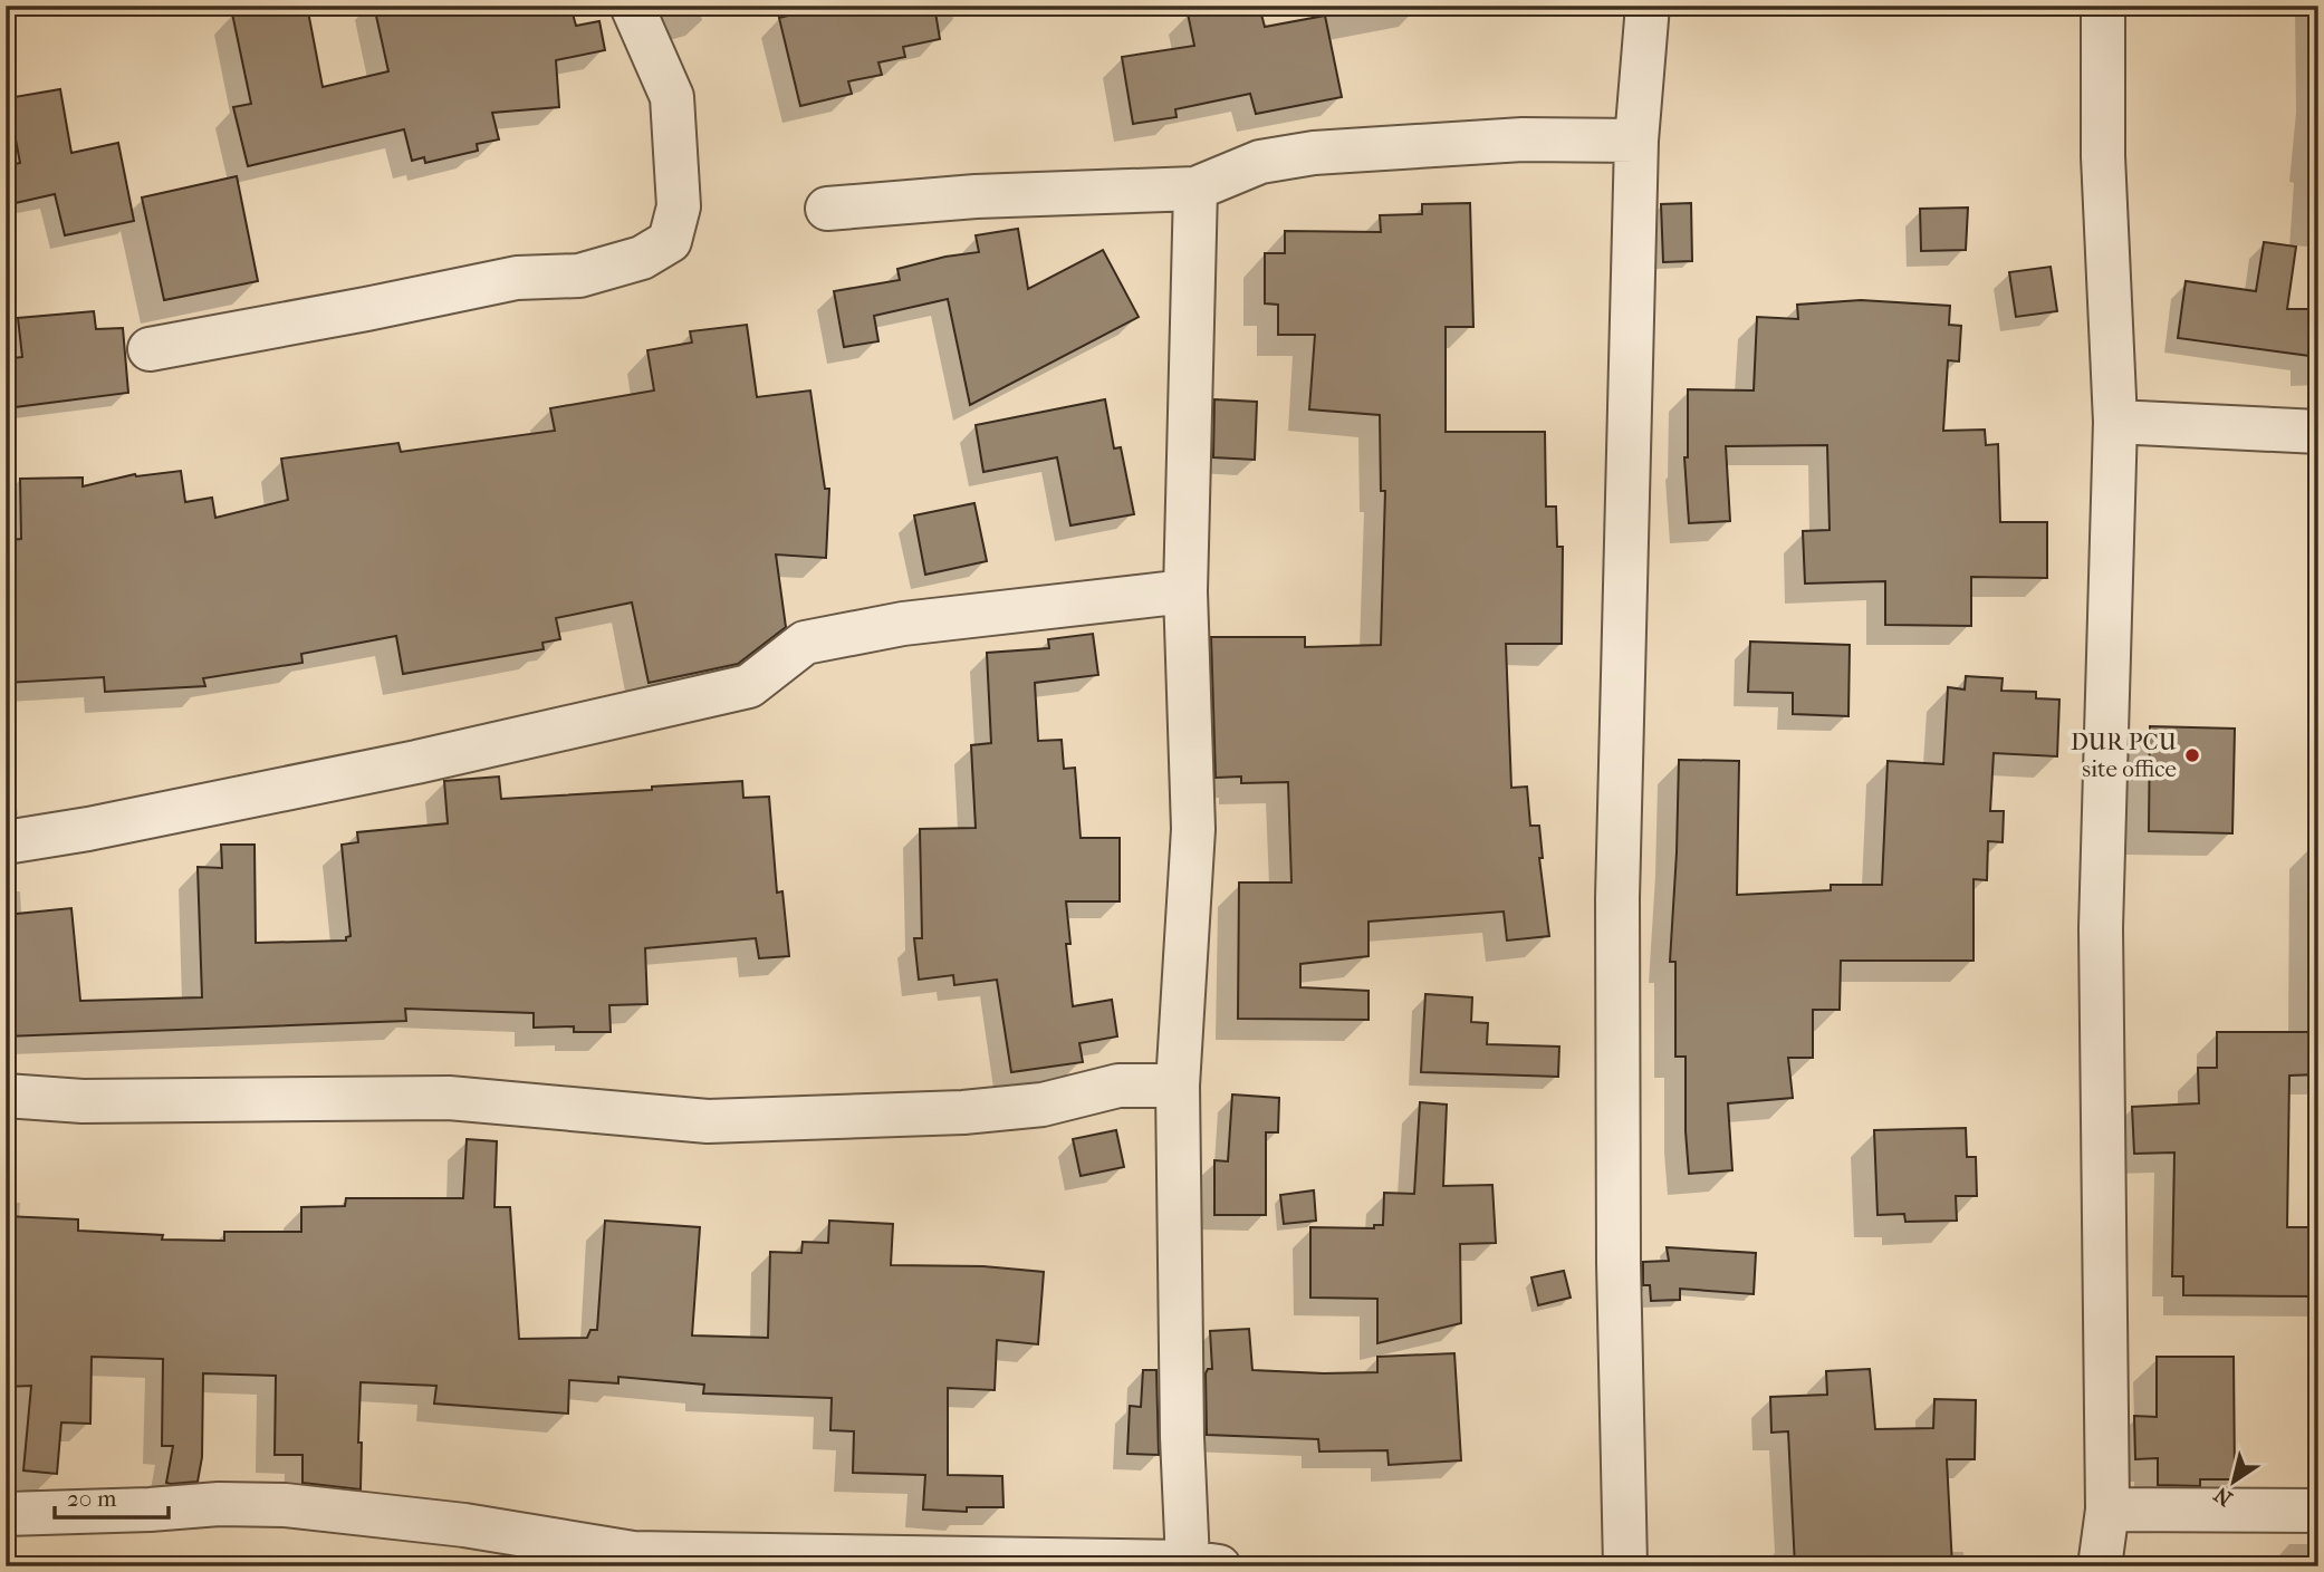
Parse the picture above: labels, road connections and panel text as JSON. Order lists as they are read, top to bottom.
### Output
{
  "places": ["DUR PCU site office"],
  "scale_bar": "20 m",
  "north": "bottom left"
}
